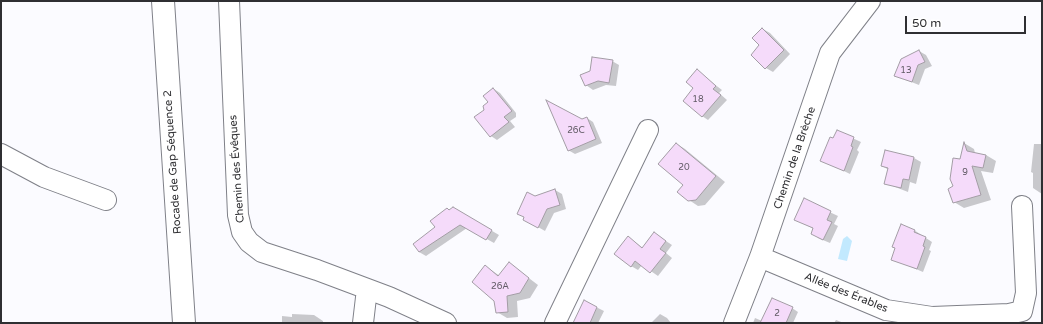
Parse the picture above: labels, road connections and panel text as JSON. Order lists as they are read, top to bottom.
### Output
{
  "streets": {
    "main road": ["Rocade de Gap Séquence 2"],
    "street": ["Chemin de la Brèche", "Chemin des Évêques", "Allée des Érables"]
  },
  "crossings": [
    ["Chemin de la Brèche", "Allée des Érables"]
  ],
  "house_numbers": [
    "13",
    "18",
    "26C",
    "20",
    "9",
    "26A",
    "2"
  ],
  "scale_bar": "50 m"
}
